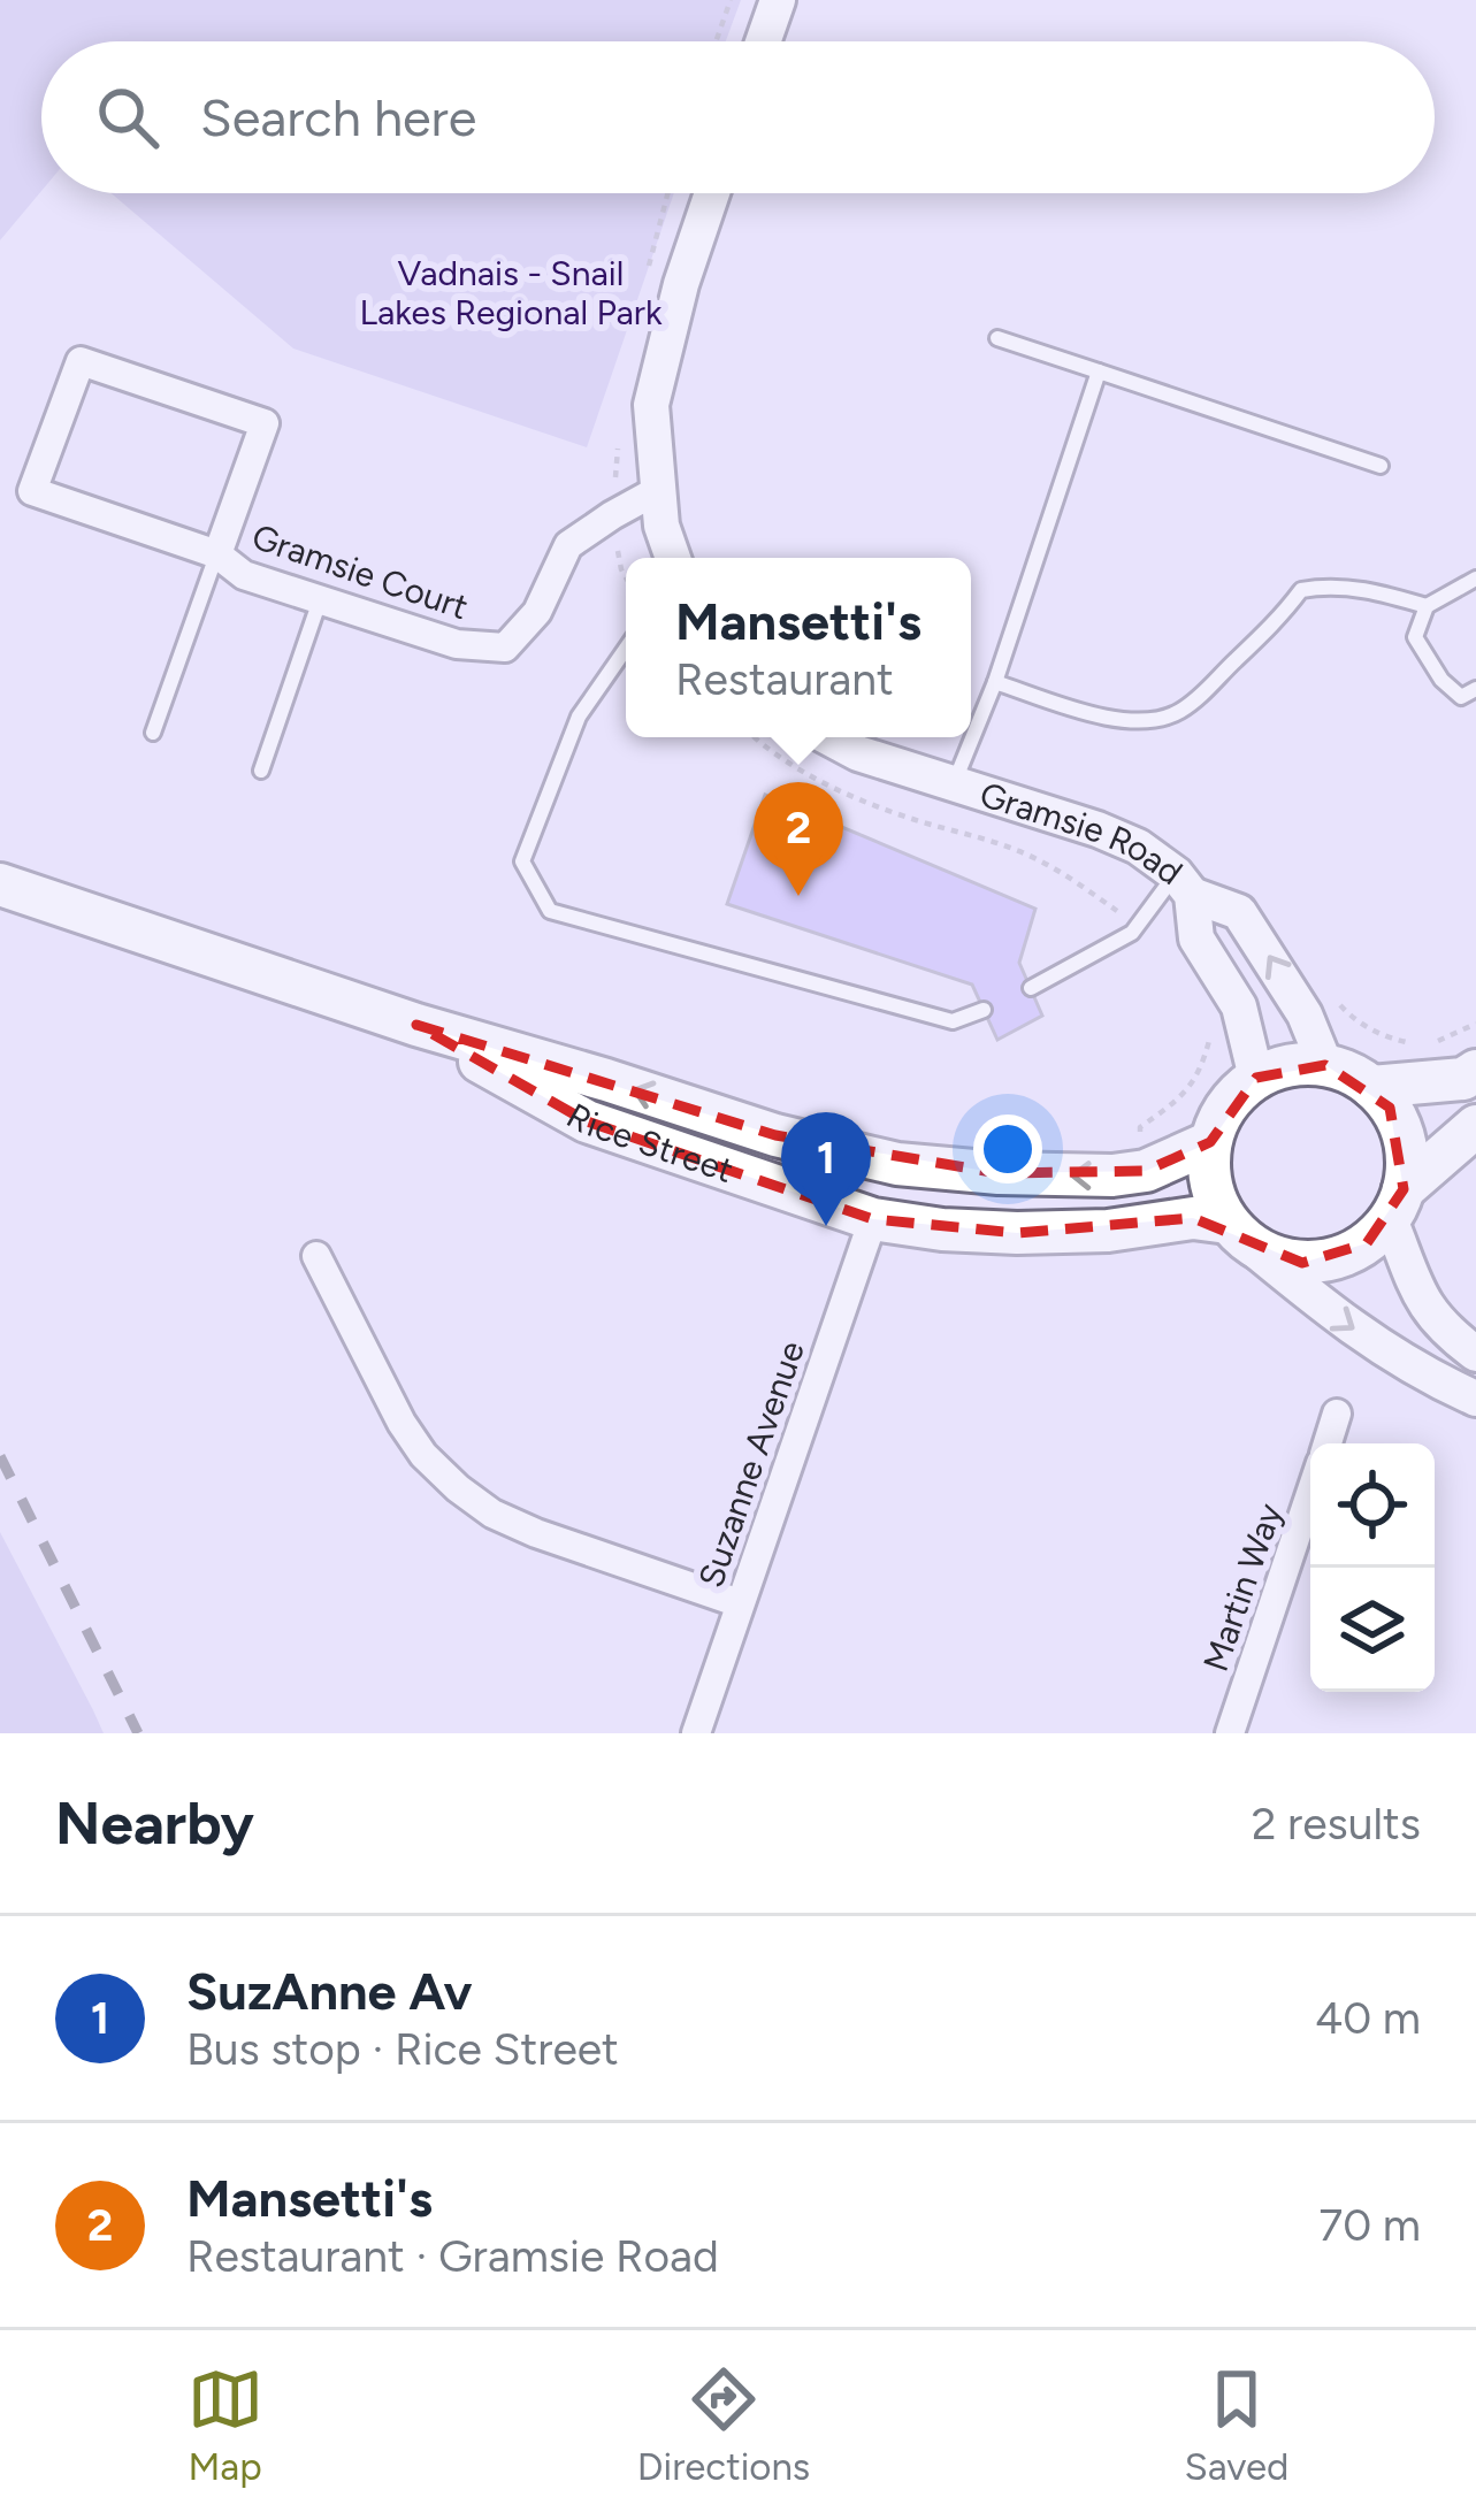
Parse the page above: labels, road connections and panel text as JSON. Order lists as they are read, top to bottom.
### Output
{
  "streets": {
    "main road": ["Rice Street"],
    "street": [
      "Gramsie Court",
      "Gramsie Road",
      "Suzanne Avenue",
      "Martin Way"
    ]
  },
  "crossings": [
    ["Gramsie Road", "Rice Street"],
    ["Rice Street", "Suzanne Avenue"]
  ],
  "parks": ["Vadnais - Snail Lakes Regional Park"],
  "page": {
    "search": "Search here",
    "popup": ["Mansetti's", "Restaurant"],
    "pins": ["2", "1"],
    "heading": ["Nearby", "2 results"],
    "list": [
      {
        "mark": "1",
        "name": "SuzAnne Av",
        "note": "Bus stop · Rice Street",
        "value": "40 m"
      },
      {
        "mark": "2",
        "name": "Mansetti's",
        "note": "Restaurant · Gramsie Road",
        "value": "70 m"
      }
    ],
    "nav": ["Map", "Directions", "Saved"]
  }
}
